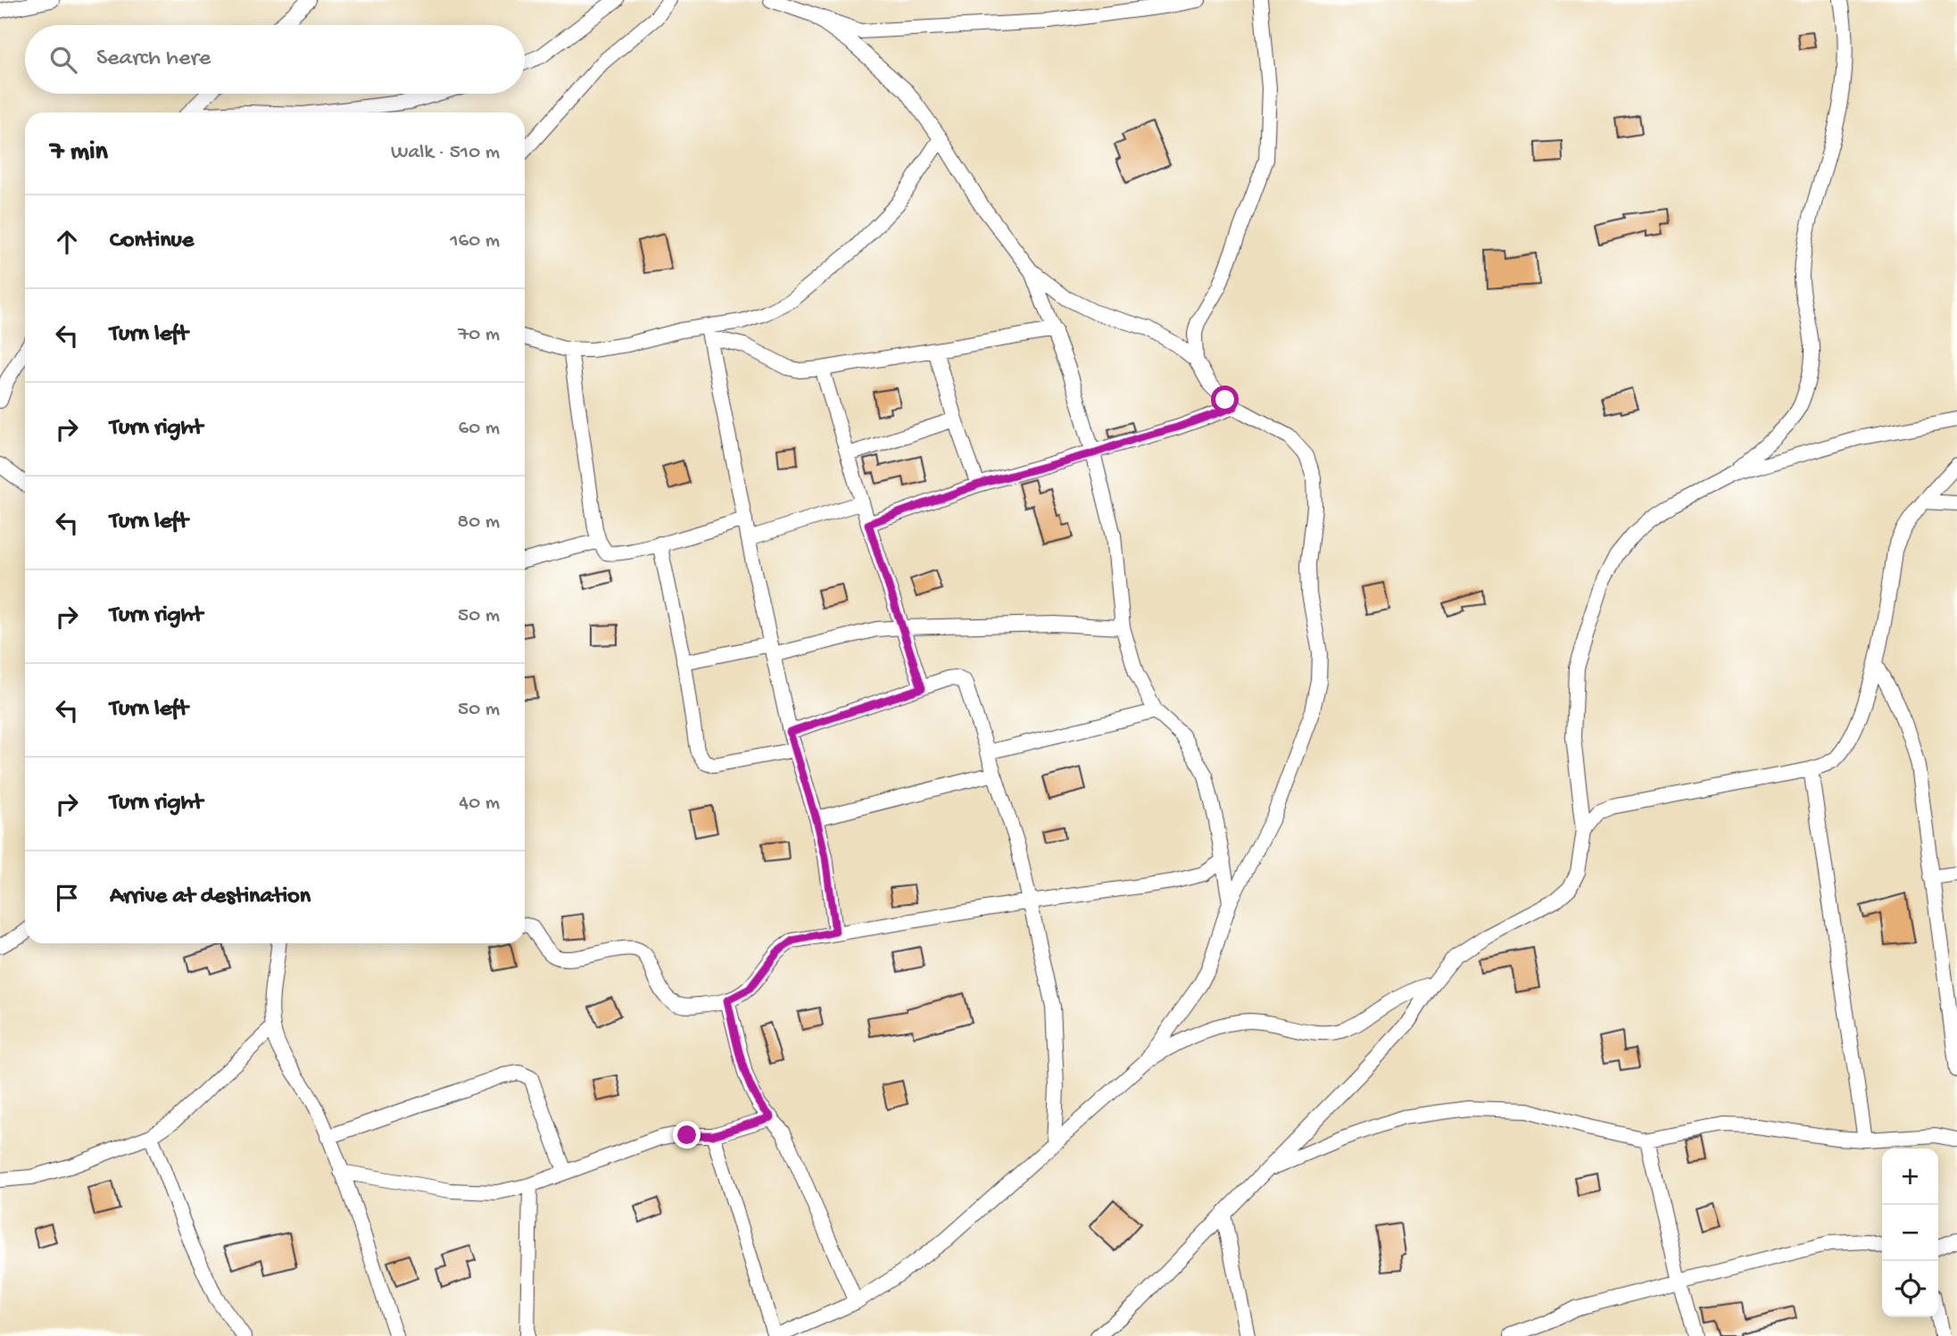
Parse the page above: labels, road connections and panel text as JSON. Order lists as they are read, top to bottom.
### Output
{
  "page": {
    "search": "Search here",
    "heading": ["7 min", "Walk · 510 m"],
    "list": [
      ["Continue", "160 m"],
      ["Turn left", "70 m"],
      ["Turn right", "60 m"],
      ["Turn left", "80 m"],
      ["Turn right", "50 m"],
      ["Turn left", "50 m"],
      ["Turn right", "40 m"],
      "Arrive at destination"
    ],
    "map_buttons": ["+", "−"]
  }
}
